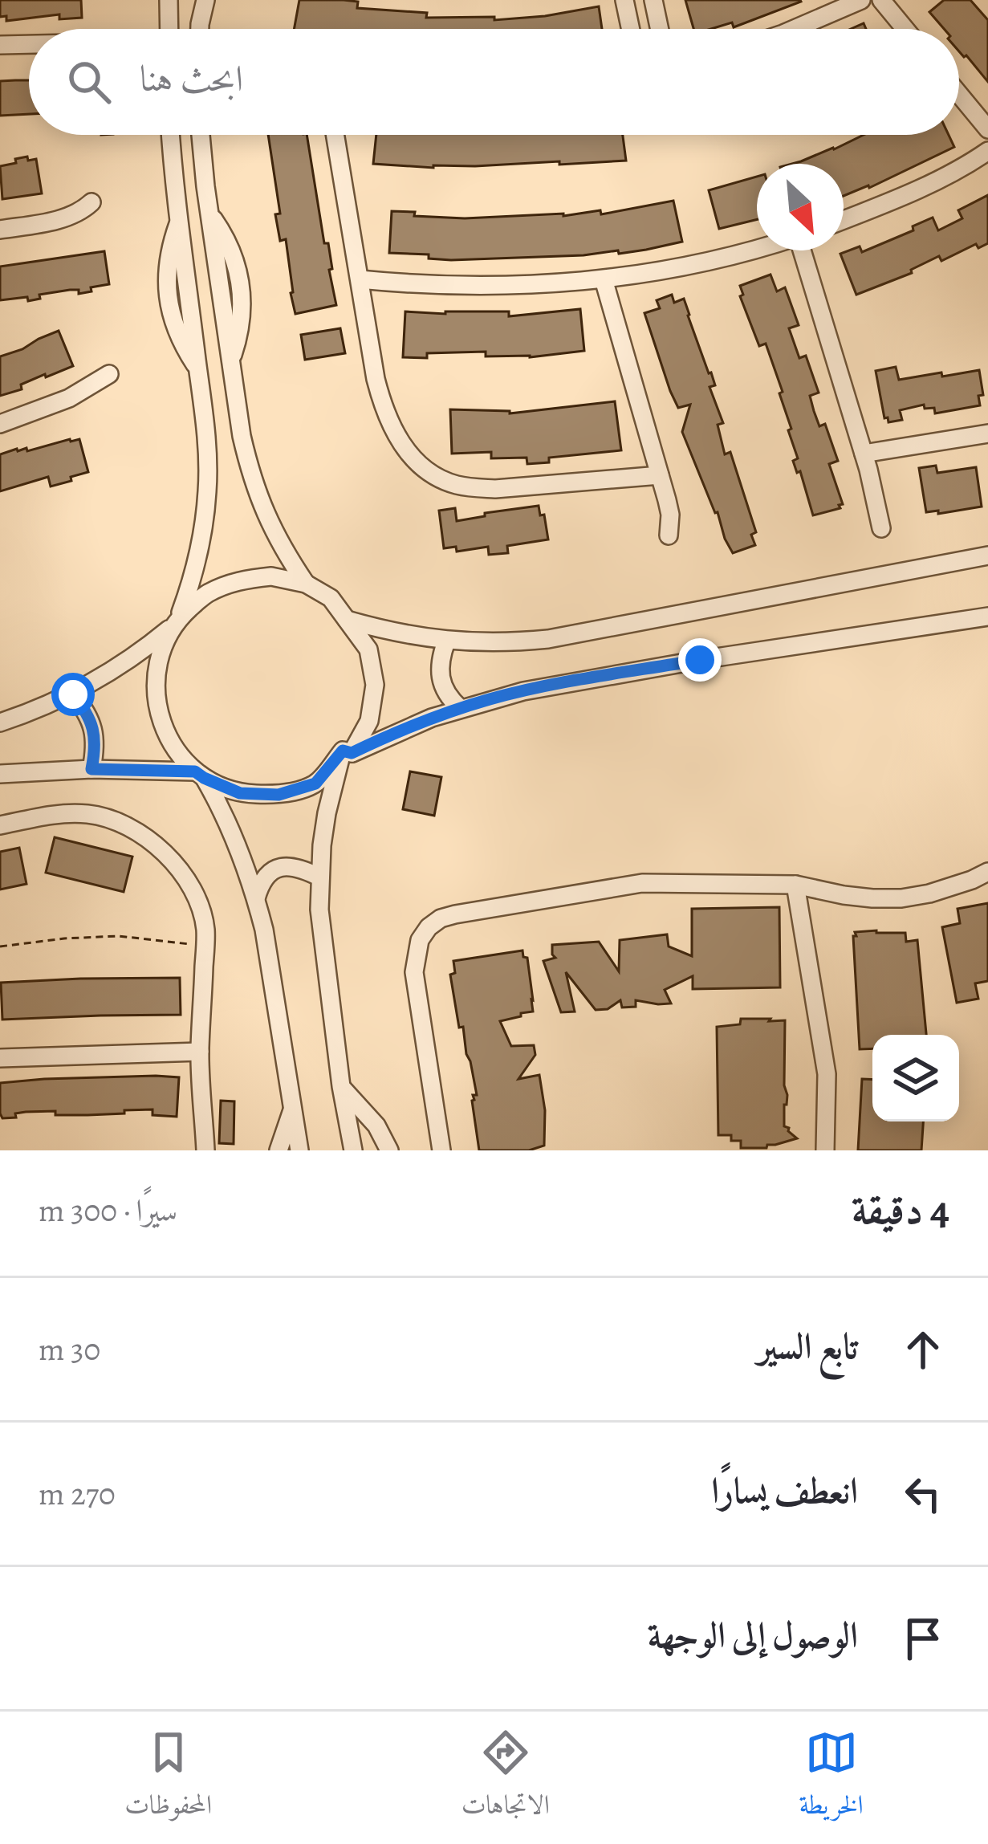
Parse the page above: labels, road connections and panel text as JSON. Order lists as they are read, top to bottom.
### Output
{
  "north": "bottom right",
  "page": {
    "search": "ابحث هنا",
    "heading": ["4 دقيقة", "سيرًا · 300 m"],
    "list": [
      ["تابع السير", "30 m"],
      ["انعطف يسارًا", "270 m"],
      "الوصول إلى الوجهة"
    ],
    "nav": ["الخريطة", "الاتجاهات", "المحفوظات"]
  }
}
